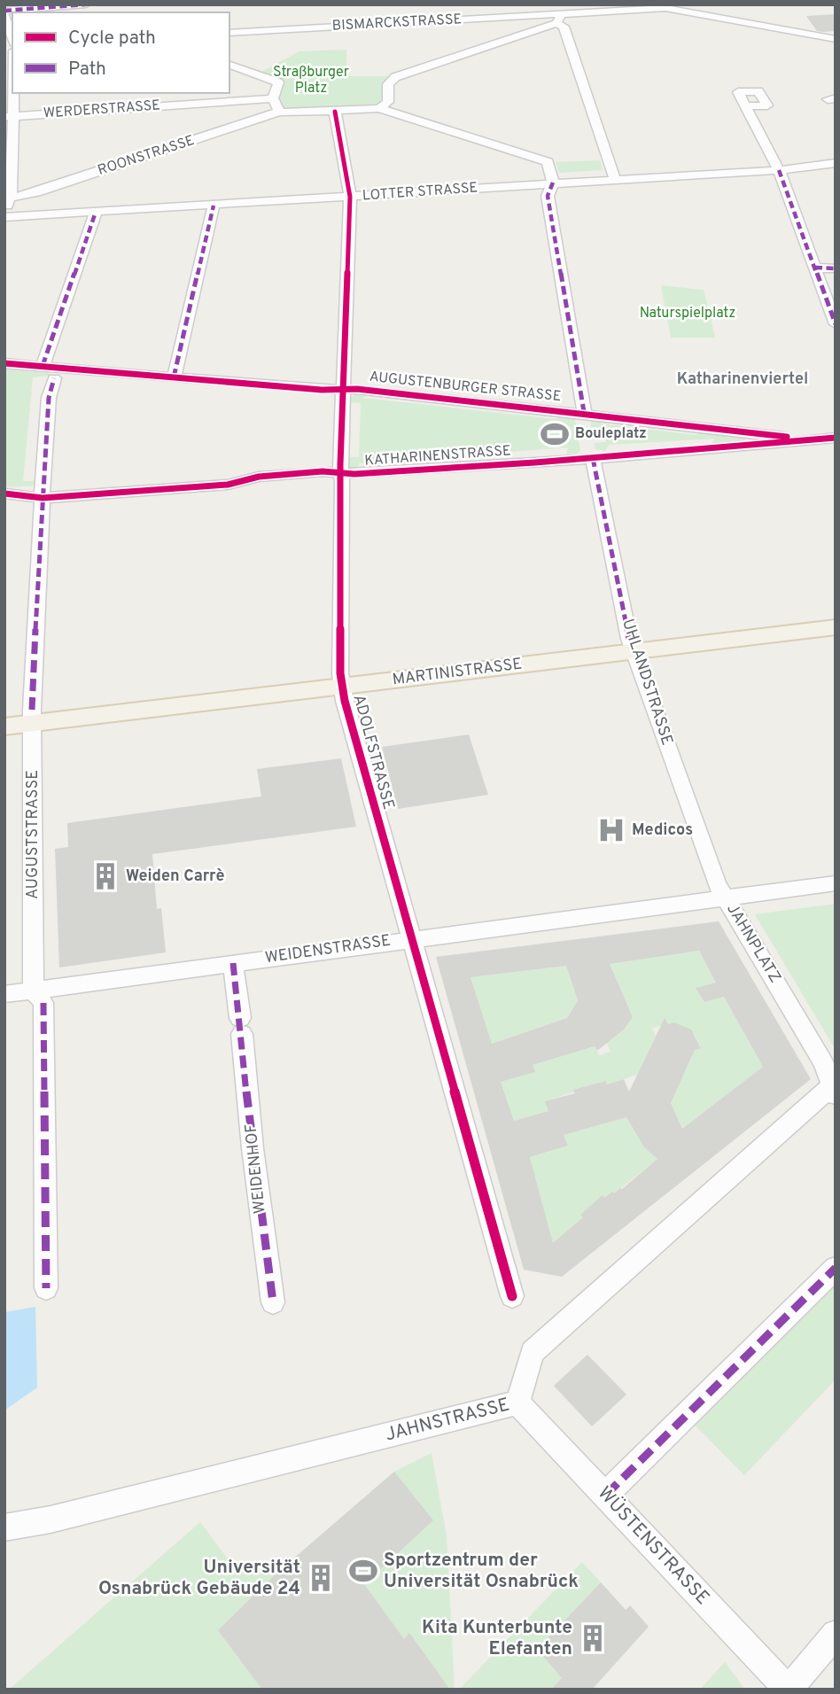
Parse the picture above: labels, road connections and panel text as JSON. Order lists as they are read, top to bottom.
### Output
{
  "streets": {
    "main road": ["MARTINISTRASSE"],
    "street": [
      "BISMARCKSTRASSE",
      "WERDERSTRASSE",
      "ROONSTRASSE",
      "LOTTER STRASSE",
      "AUGUSTENBURGER STRASSE",
      "KATHARINENSTRASSE",
      "UHLANDSTRASSE",
      "ADOLFSTRASSE",
      "AUGUSTSTRASSE",
      "JAHNPLATZ",
      "WEIDENSTRASSE",
      "WEIDENHOF",
      "JAHNSTRASSE",
      "WÜSTENSTRASSE"
    ]
  },
  "crossings": [
    ["LOTTER STRASSE", "ADOLFSTRASSE"],
    ["AUGUSTENBURGER STRASSE", "KATHARINENSTRASSE"],
    ["AUGUSTENBURGER STRASSE", "ADOLFSTRASSE"],
    ["KATHARINENSTRASSE", "UHLANDSTRASSE"],
    ["KATHARINENSTRASSE", "ADOLFSTRASSE"],
    ["KATHARINENSTRASSE", "AUGUSTSTRASSE"],
    ["MARTINISTRASSE", "UHLANDSTRASSE"],
    ["MARTINISTRASSE", "ADOLFSTRASSE"],
    ["MARTINISTRASSE", "AUGUSTSTRASSE"],
    ["UHLANDSTRASSE", "JAHNPLATZ"],
    ["UHLANDSTRASSE", "WEIDENSTRASSE"],
    ["ADOLFSTRASSE", "WEIDENSTRASSE"],
    ["AUGUSTSTRASSE", "WEIDENSTRASSE"],
    ["JAHNPLATZ", "WEIDENSTRASSE"],
    ["JAHNPLATZ", "JAHNSTRASSE"],
    ["WEIDENSTRASSE", "WEIDENHOF"],
    ["JAHNSTRASSE", "WÜSTENSTRASSE"]
  ],
  "districts": ["Katharinenviertel"],
  "parks": ["Straßburger Platz", "Naturspielplatz"],
  "places": {
    "sports": ["Bouleplatz", "Sportzentrum der Universität Osnabrück"],
    "hospital": ["Medicos"],
    "building": ["Weiden Carrè", "Universität Osnabrück Gebäude 24", "Kita Kunterbunte Elefanten"]
  },
  "legend": ["Cycle path", "Path"]
}
